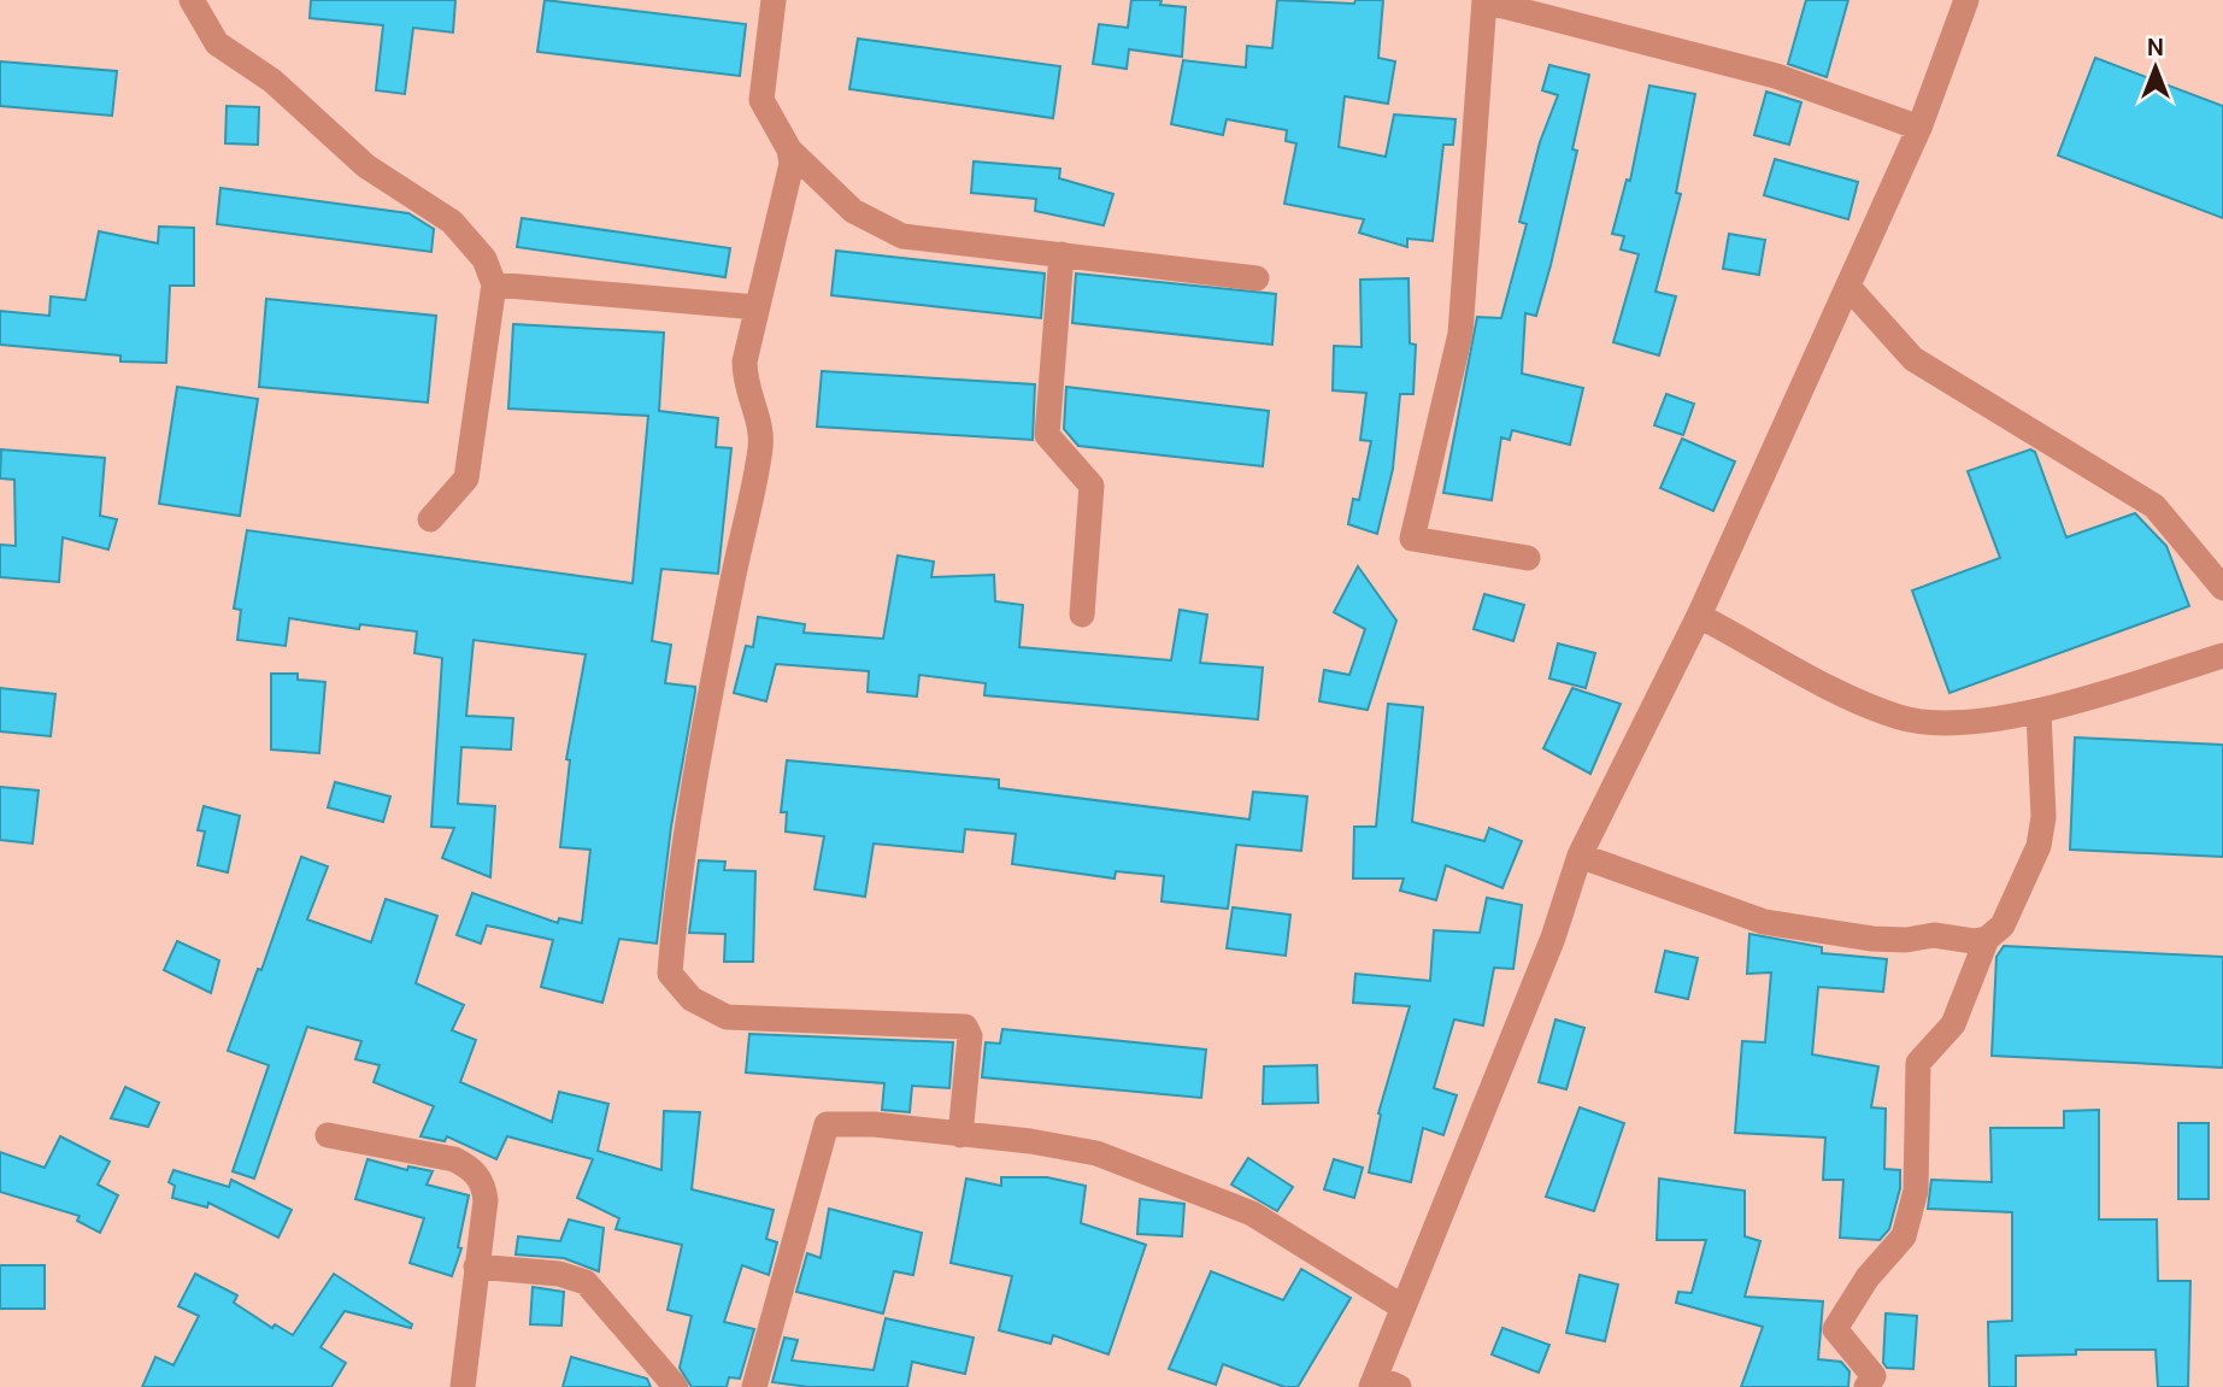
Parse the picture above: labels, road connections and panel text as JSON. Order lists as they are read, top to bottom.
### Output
{
  "north": "top"
}
